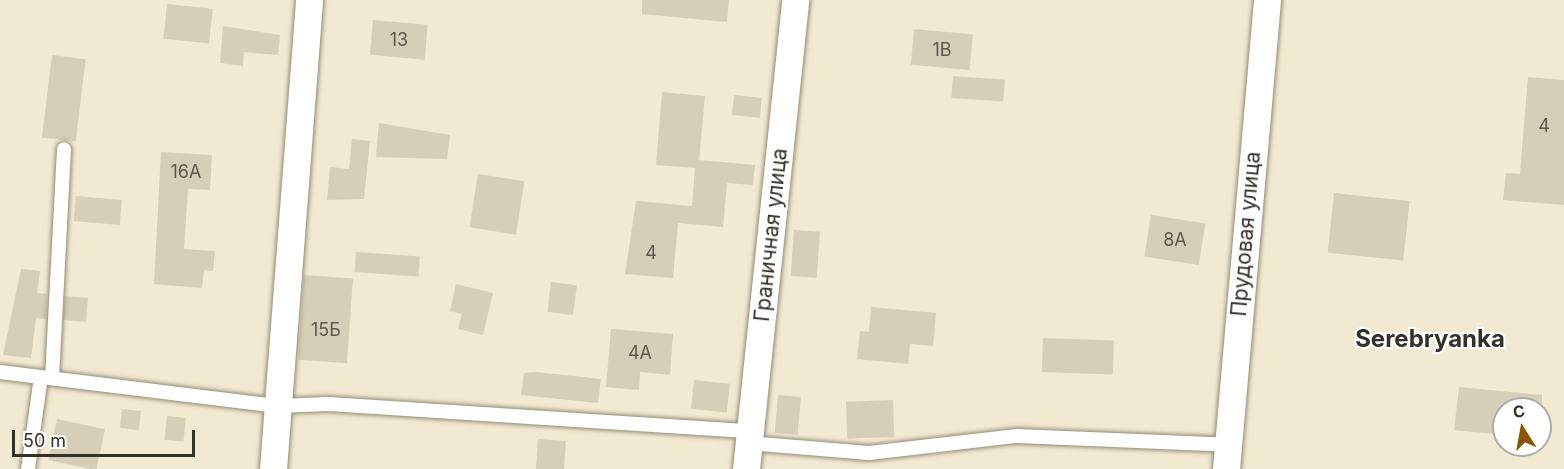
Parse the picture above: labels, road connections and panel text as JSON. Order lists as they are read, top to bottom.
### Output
{
  "streets": {
    "street": ["Прудовая улица", "Граничная улица"]
  },
  "districts": ["Serebryanka"],
  "house_numbers": [
    "13",
    "1В",
    "4",
    "16А",
    "8А",
    "4",
    "15Б",
    "4А"
  ],
  "scale_bar": "50 m",
  "north": "top"
}
